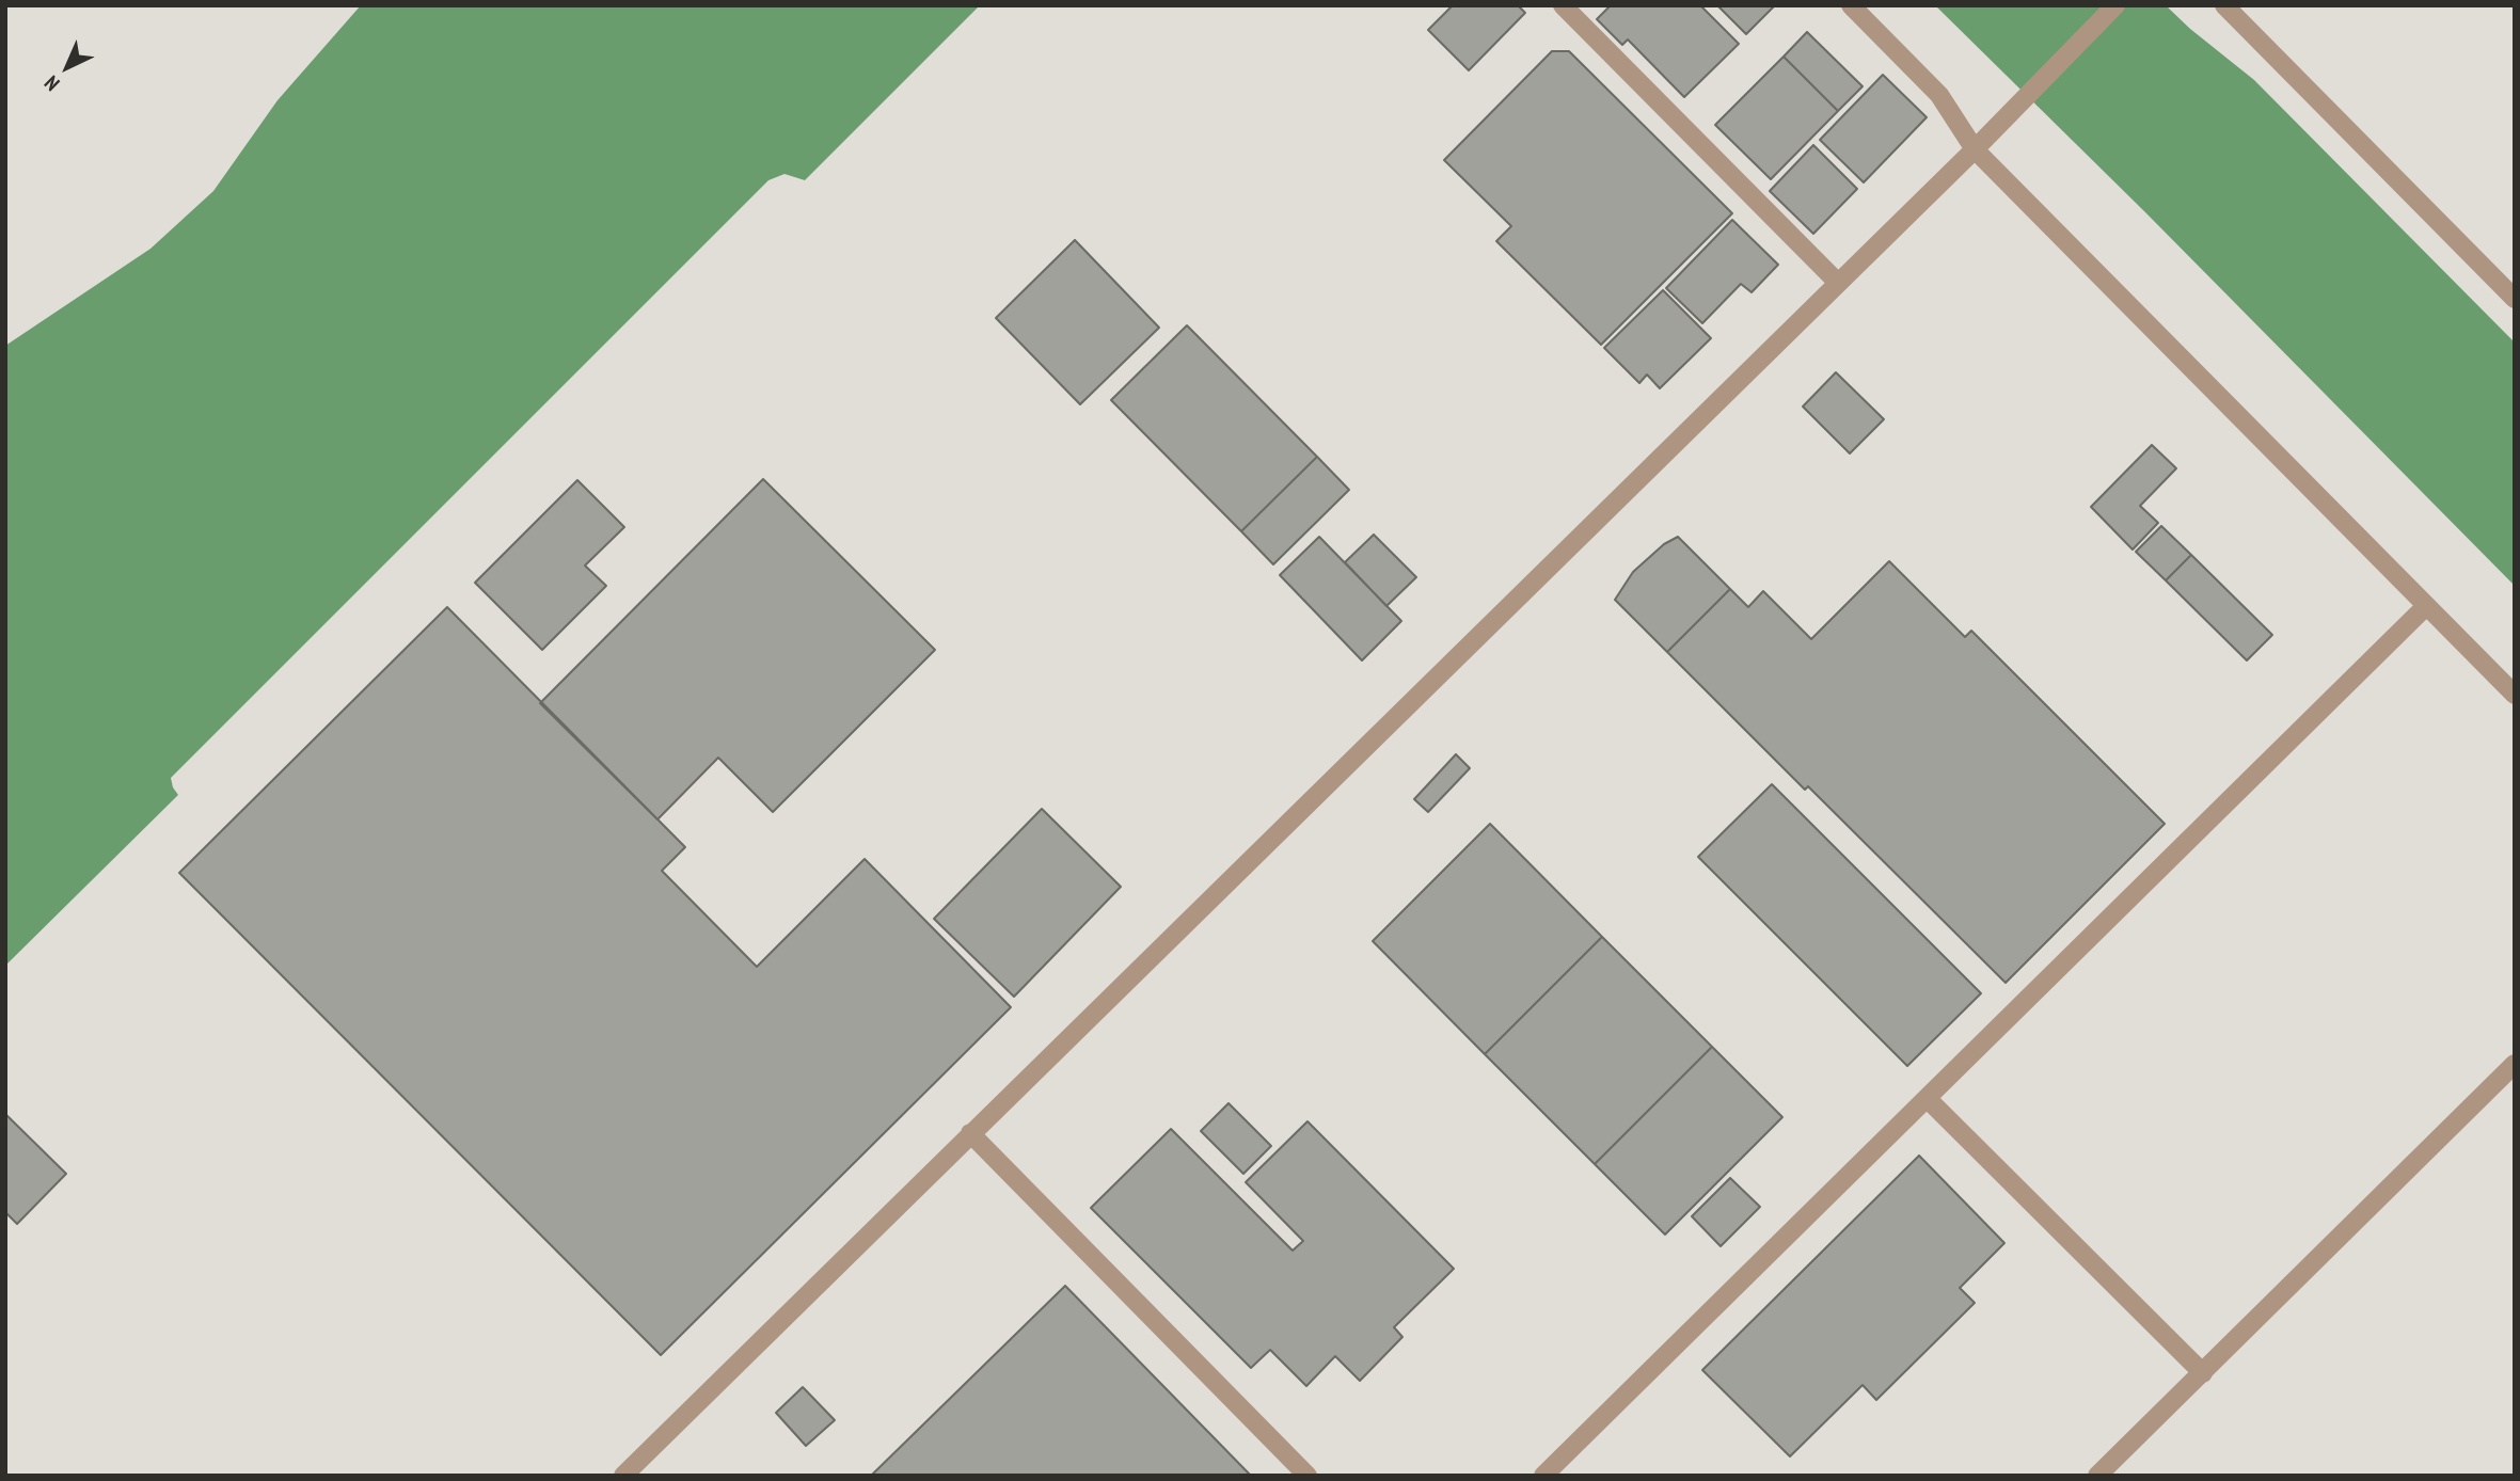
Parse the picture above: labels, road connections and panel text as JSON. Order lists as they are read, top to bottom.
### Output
{
  "north": "bottom left"
}
